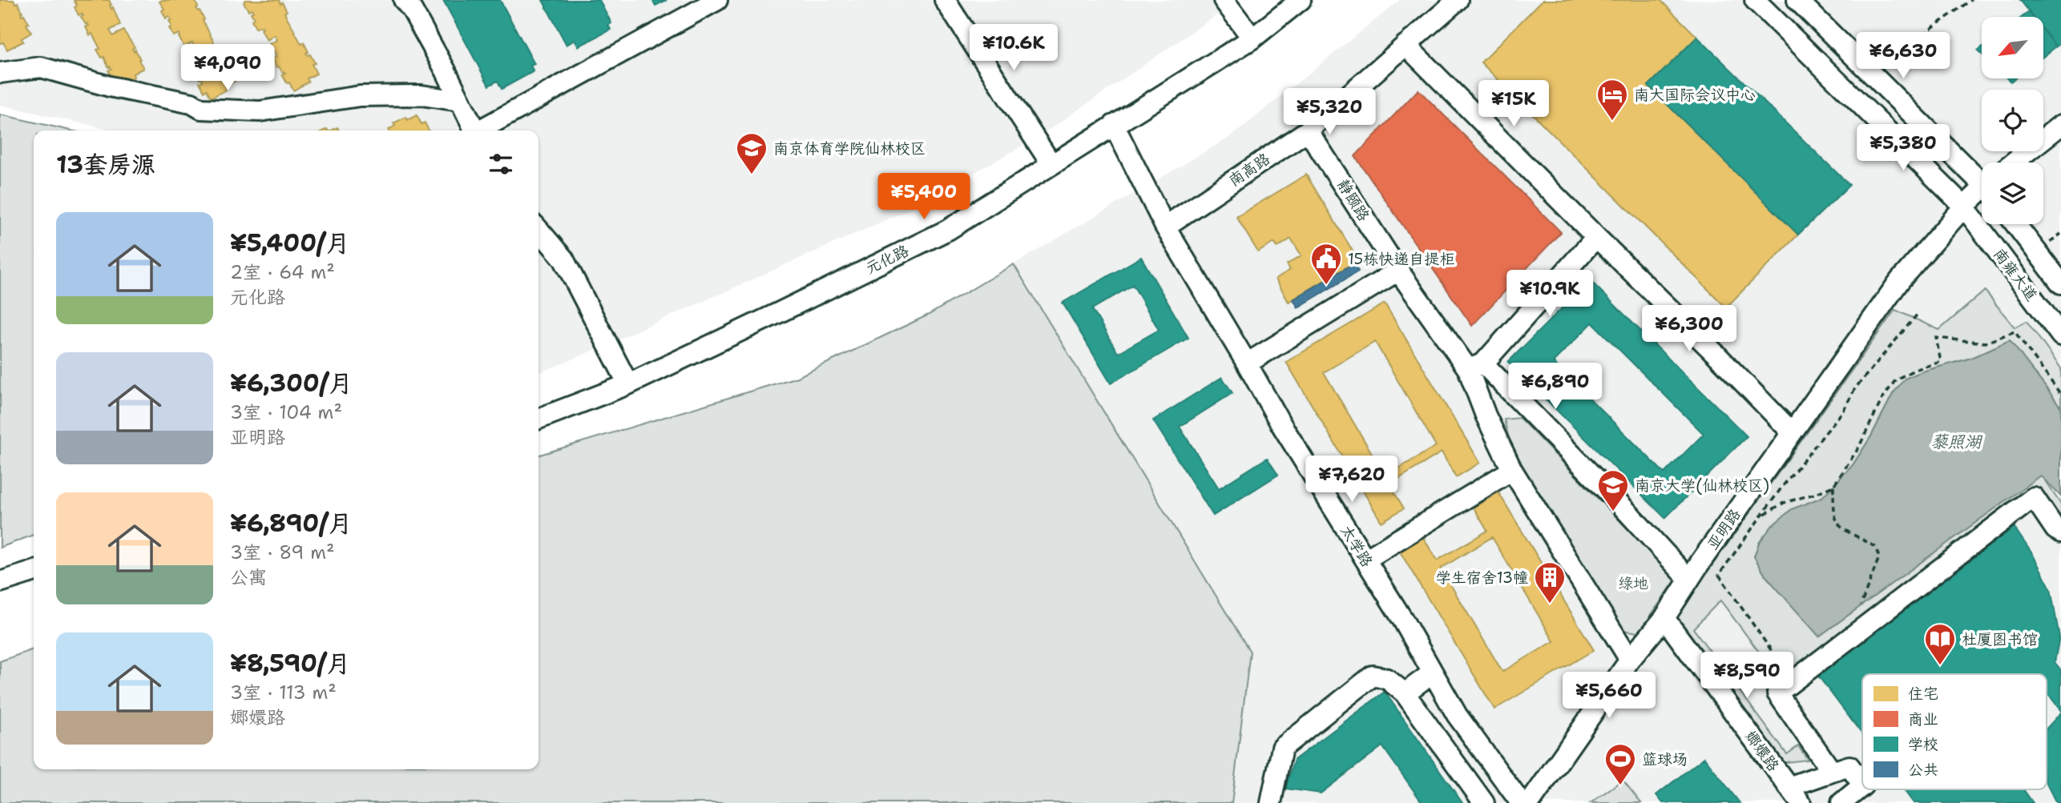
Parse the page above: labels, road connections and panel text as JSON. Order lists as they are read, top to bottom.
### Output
{
  "streets": {
    "street": [
      "南高路",
      "静颐路",
      "元化路",
      "南雍大道",
      "亚明路",
      "太学路",
      "嫏嬛路"
    ]
  },
  "crossings": [
    ["南高路", "静颐路"],
    ["南高路", "太学路"],
    ["元化路", "太学路"],
    ["南雍大道", "亚明路"],
    ["亚明路", "太学路"],
    ["亚明路", "嫏嬛路"]
  ],
  "water": ["藜照湖"],
  "parks": ["绿地"],
  "places": {
    "hotel": ["南大国际会议中心"],
    "school or university": ["南京体育学院仙林校区", "南京大学(仙林校区)"],
    "public building": ["15栋快递自提柜"],
    "building": ["学生宿舍13幢"],
    "library": ["杜厦图书馆"],
    "sports": ["篮球场"]
  },
  "legend": [
    "住宅",
    "商业",
    "学校",
    "公共"
  ],
  "north": "bottom left",
  "page": {
    "price": [
      "¥10.6K",
      "¥6,630",
      "¥4,090",
      "¥15K",
      "¥5,320",
      "¥5,380",
      "¥5,400",
      "¥10.9K",
      "¥6,300",
      "¥6,890",
      "¥7,620",
      "¥8,590",
      "¥5,660"
    ],
    "heading": "13套房源",
    "list": [
      {
        "name": "¥5,400/月",
        "note": "2室 · 64 m² · 元化路"
      },
      {
        "name": "¥6,300/月",
        "note": "3室 · 104 m² · 亚明路"
      },
      {
        "name": "¥6,890/月",
        "note": "3室 · 89 m² · 公寓"
      },
      {
        "name": "¥8,590/月",
        "note": "3室 · 113 m² · 嫏嬛路"
      }
    ]
  }
}
